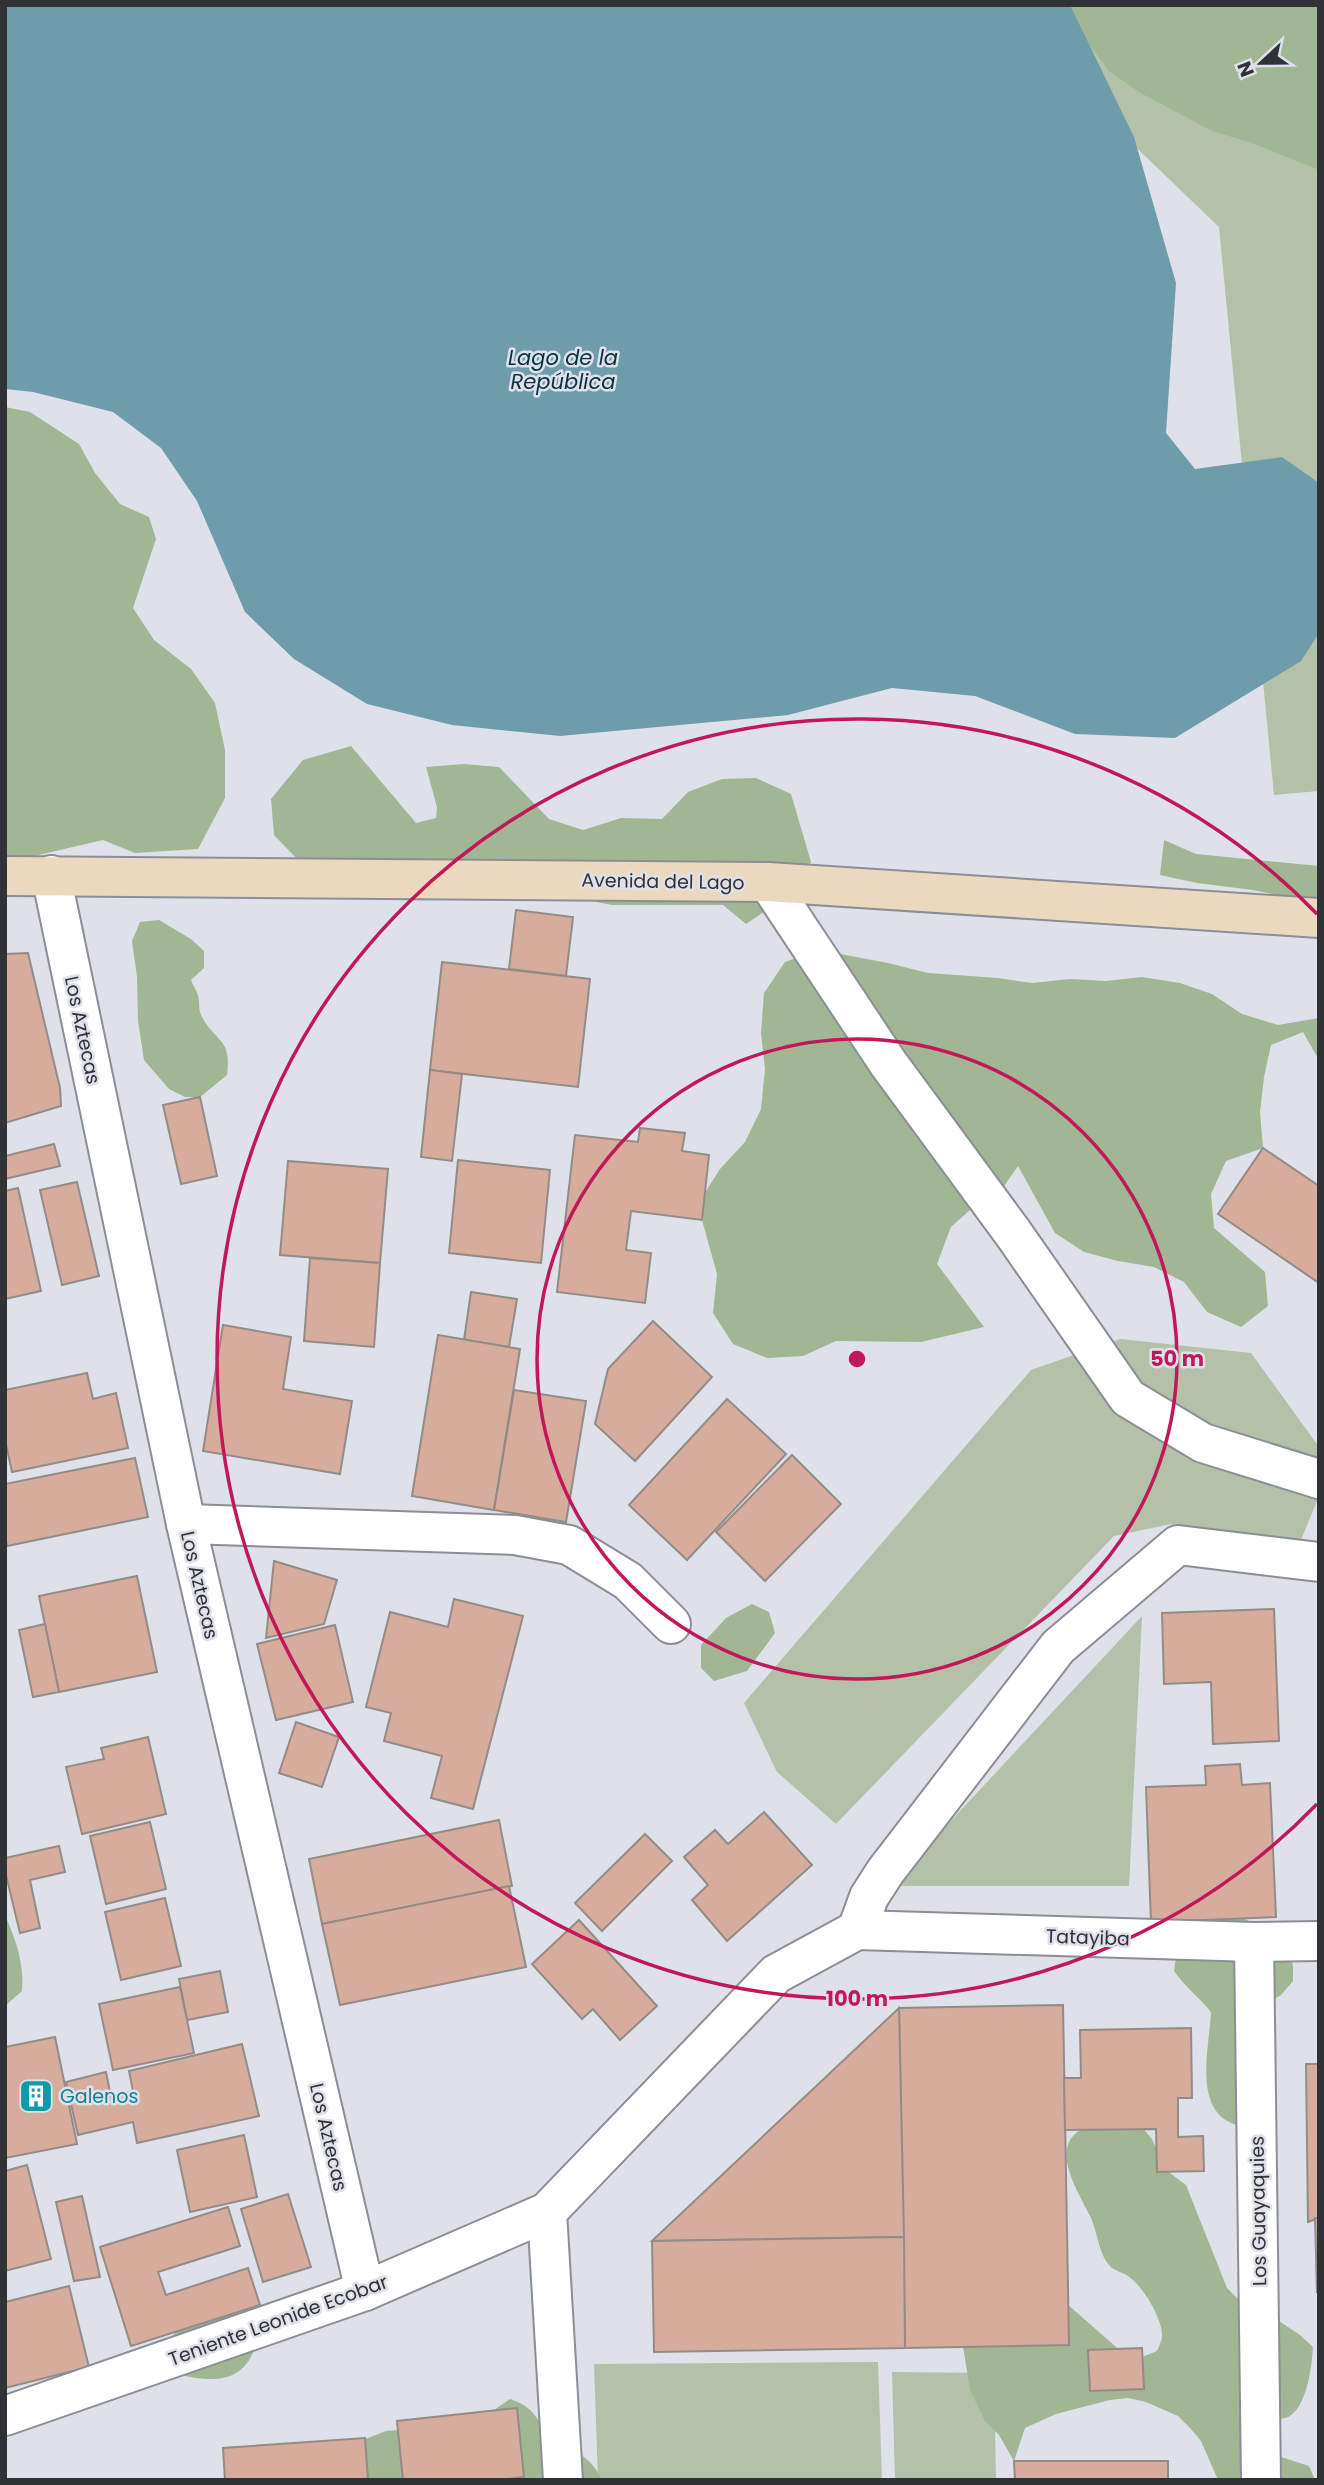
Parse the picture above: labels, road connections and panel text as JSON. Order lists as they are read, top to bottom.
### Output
{
  "streets": {
    "street": [
      "Avenida del Lago",
      "Los Aztecas",
      "Tatayiba",
      "Los Guayaquies",
      "Teniente Leonide Ecobar"
    ]
  },
  "crossings": [
    ["Avenida del Lago", "Los Aztecas"],
    ["Los Aztecas", "Teniente Leonide Ecobar"],
    ["Tatayiba", "Los Guayaquies"]
  ],
  "water": ["Lago de la República"],
  "places": {
    "building": ["Galenos"]
  },
  "north": "left",
  "rings": ["50 m", "100 m"]
}
